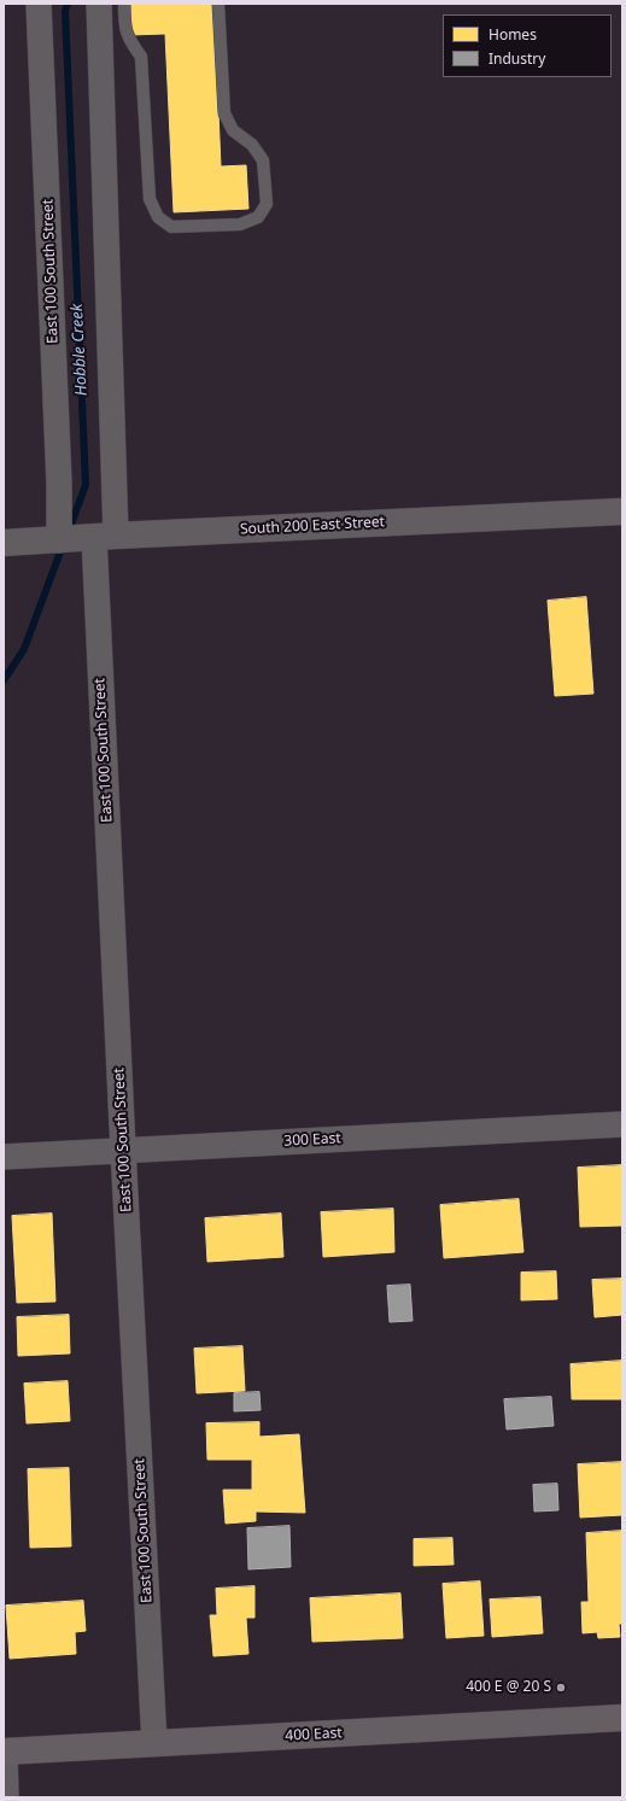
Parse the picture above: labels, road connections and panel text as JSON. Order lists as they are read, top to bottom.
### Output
{
  "streets": {
    "main road": ["400 East"],
    "street": ["East 100 South Street", "South 200 East Street", "300 East"]
  },
  "crossings": [
    ["East 100 South Street", "South 200 East Street"],
    ["East 100 South Street", "300 East"],
    ["East 100 South Street", "400 East"]
  ],
  "water": ["Hobble Creek"],
  "places": ["400 E @ 20 S"],
  "legend": ["Homes", "Industry"]
}
